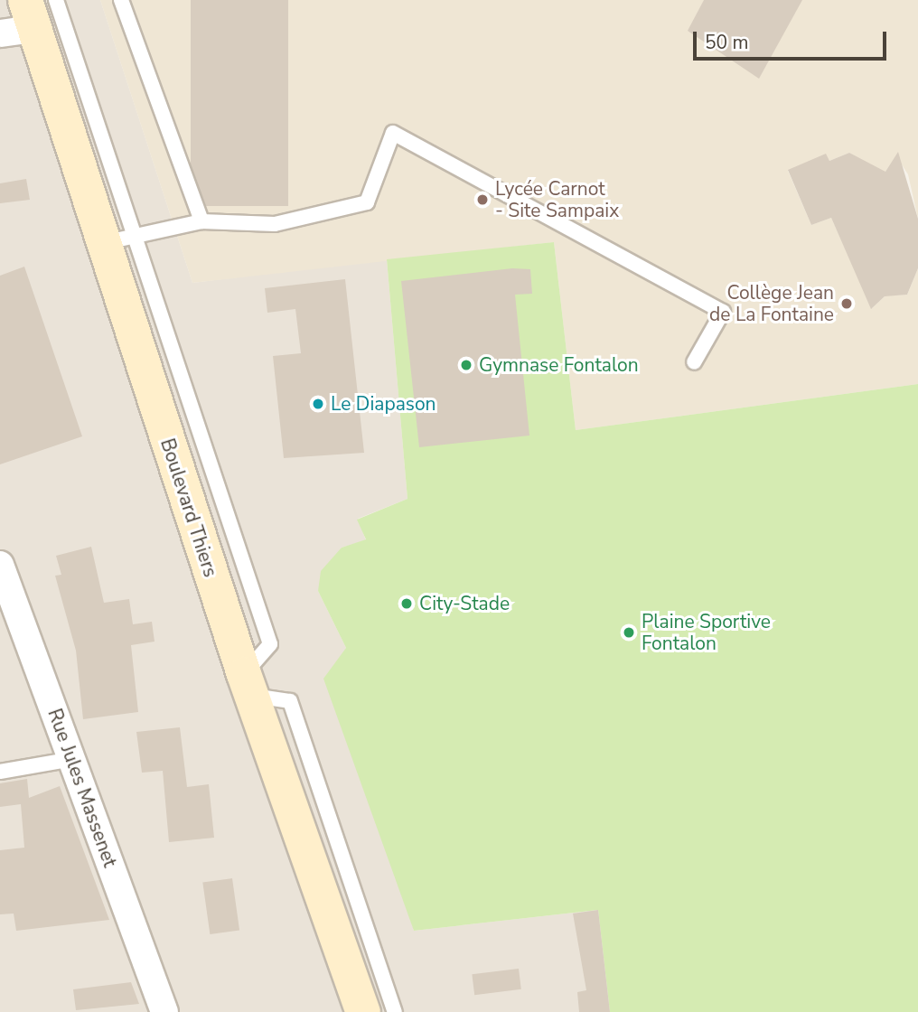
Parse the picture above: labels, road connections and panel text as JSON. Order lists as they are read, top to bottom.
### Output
{
  "streets": {
    "main road": ["Boulevard Thiers"],
    "street": ["Rue Jules Massenet"]
  },
  "places": [
    "Lycée Carnot - Site Sampaix",
    "Collège Jean de La Fontaine",
    "Gymnase Fontalon",
    "Le Diapason",
    "City-Stade",
    "Plaine Sportive Fontalon"
  ],
  "scale_bar": "50 m"
}
